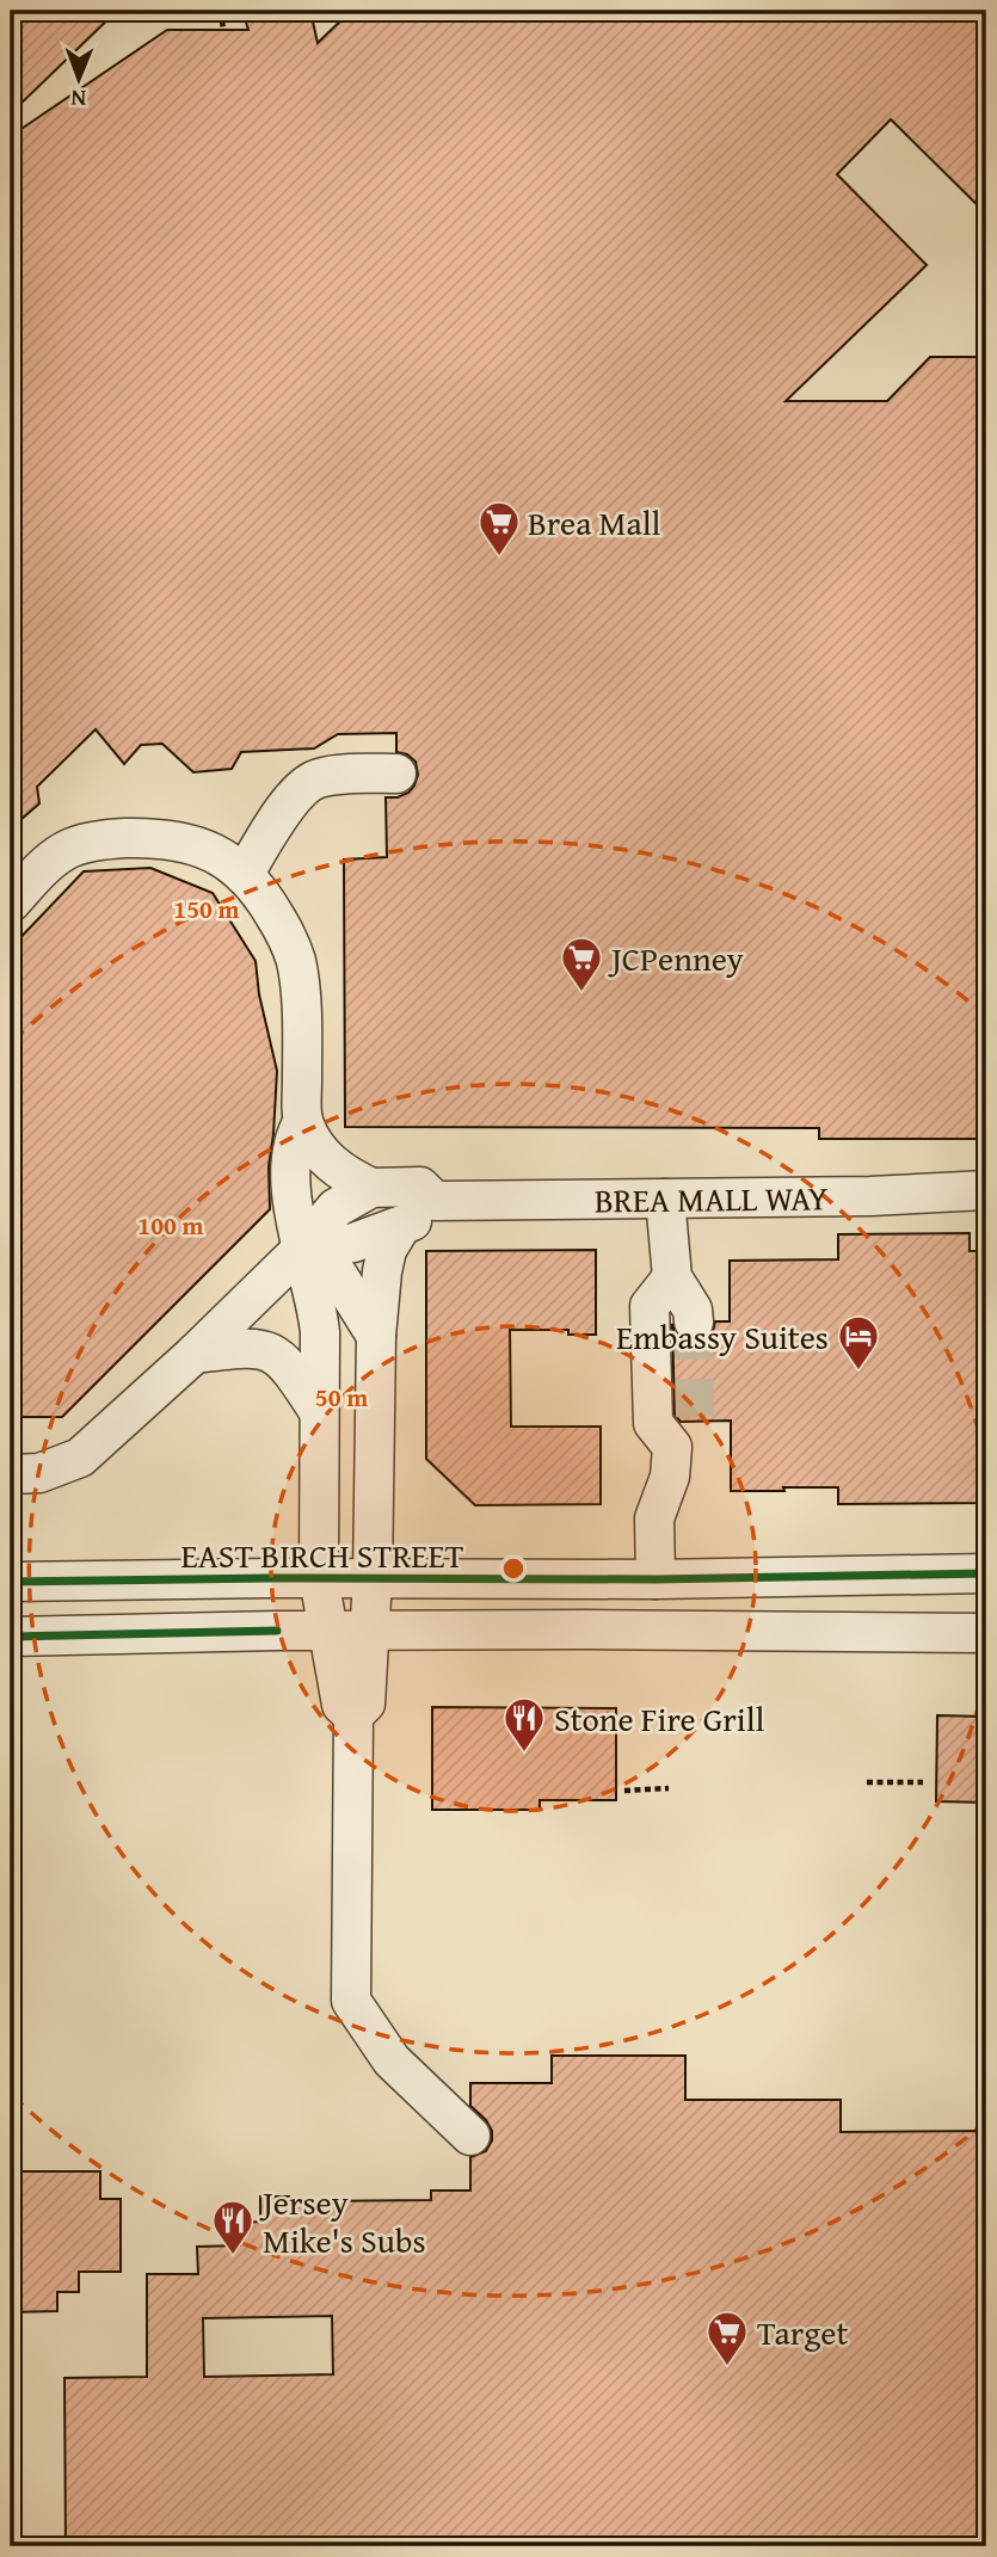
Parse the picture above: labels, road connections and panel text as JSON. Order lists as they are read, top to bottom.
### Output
{
  "streets": {
    "street": ["BREA MALL WAY", "EAST BIRCH STREET"]
  },
  "places": {
    "supermarket": ["Brea Mall", "JCPenney", "Target"],
    "hotel": ["Embassy Suites"],
    "restaurant": ["Stone Fire Grill", "Jersey Mike's Subs"]
  },
  "north": "bottom",
  "rings": ["150 m", "100 m", "50 m"]
}
